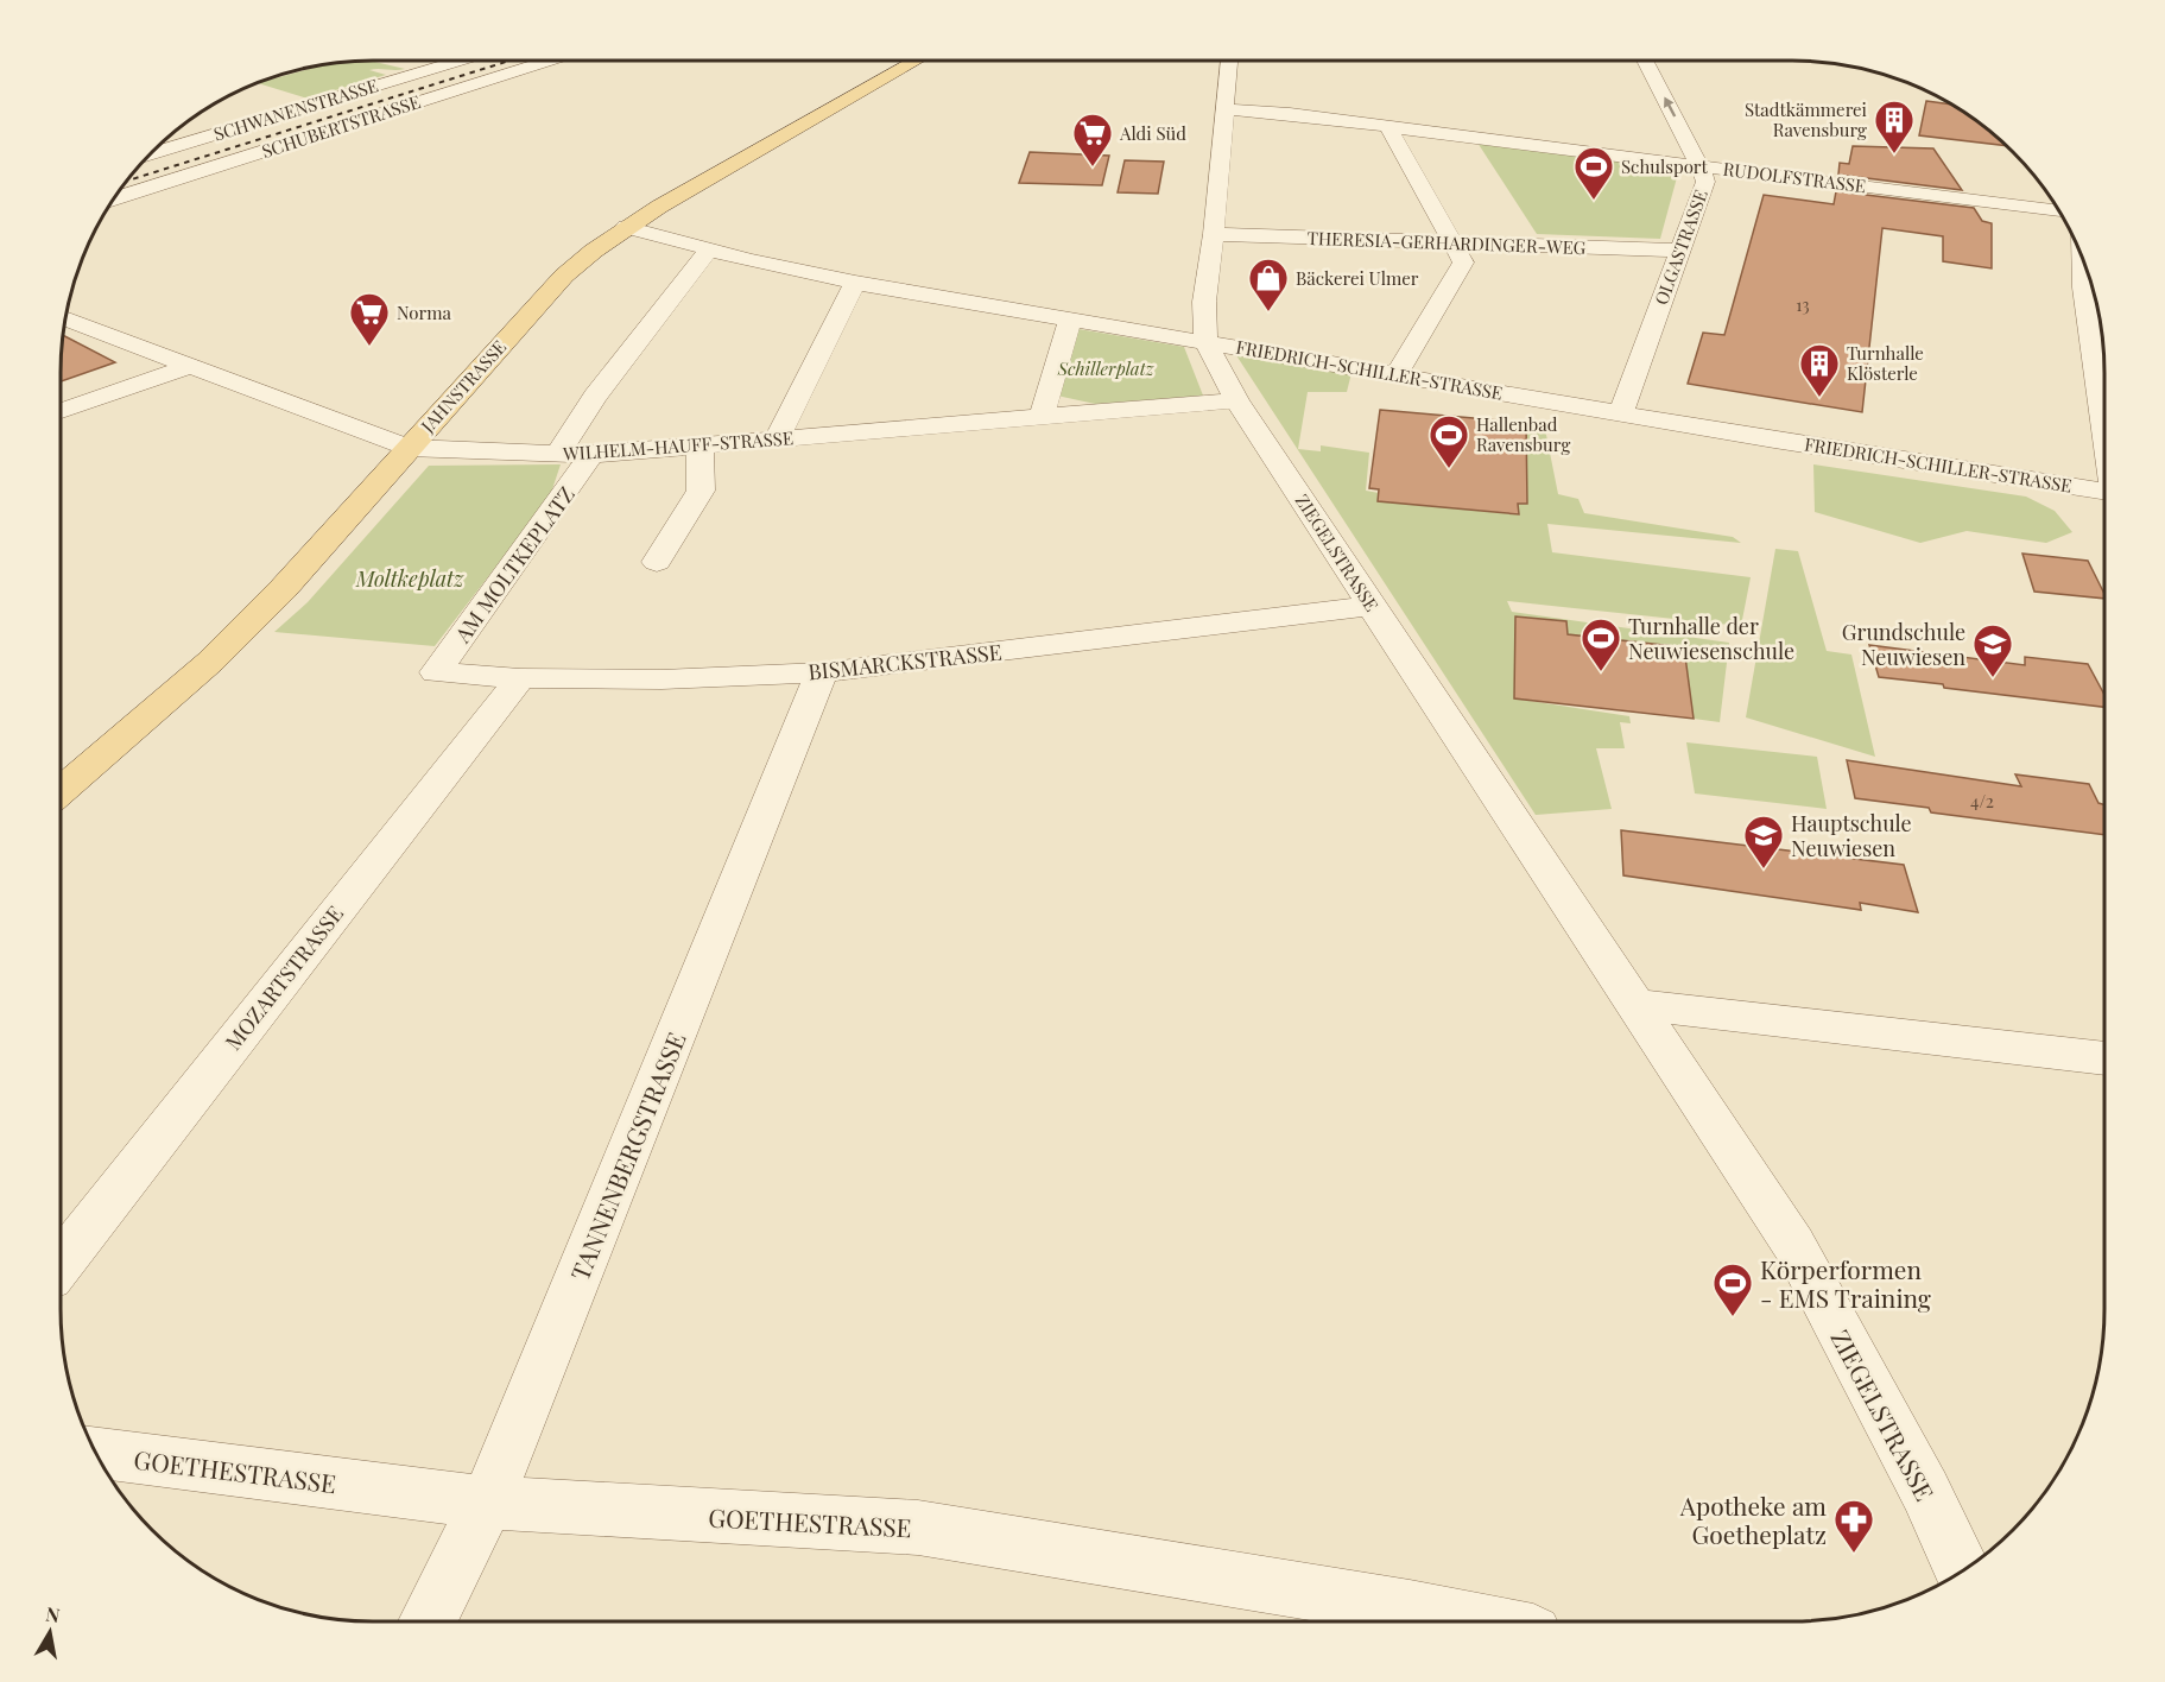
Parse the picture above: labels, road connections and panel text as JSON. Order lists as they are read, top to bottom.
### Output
{
  "streets": {
    "main road": ["JAHNSTRASSE"],
    "street": [
      "SCHWANENSTRASSE",
      "SCHUBERTSTRASSE",
      "RUDOLFSTRASSE",
      "THERESIA-GERHARDINGER-WEG",
      "OLGASTRASSE",
      "FRIEDRICH-SCHILLER-STRASSE",
      "WILHELM-HAUFF-STRASSE",
      "ZIEGELSTRASSE",
      "AM MOLTKEPLATZ",
      "BISMARCKSTRASSE",
      "MOZARTSTRASSE",
      "TANNENBERGSTRASSE",
      "GOETHESTRASSE"
    ]
  },
  "crossings": [
    ["RUDOLFSTRASSE", "OLGASTRASSE"],
    ["RUDOLFSTRASSE", "ZIEGELSTRASSE"],
    ["THERESIA-GERHARDINGER-WEG", "OLGASTRASSE"],
    ["THERESIA-GERHARDINGER-WEG", "ZIEGELSTRASSE"],
    ["OLGASTRASSE", "FRIEDRICH-SCHILLER-STRASSE"],
    ["FRIEDRICH-SCHILLER-STRASSE", "JAHNSTRASSE"],
    ["FRIEDRICH-SCHILLER-STRASSE", "ZIEGELSTRASSE"],
    ["JAHNSTRASSE", "WILHELM-HAUFF-STRASSE"],
    ["WILHELM-HAUFF-STRASSE", "ZIEGELSTRASSE"],
    ["WILHELM-HAUFF-STRASSE", "AM MOLTKEPLATZ"],
    ["ZIEGELSTRASSE", "BISMARCKSTRASSE"],
    ["AM MOLTKEPLATZ", "BISMARCKSTRASSE"],
    ["BISMARCKSTRASSE", "MOZARTSTRASSE"],
    ["BISMARCKSTRASSE", "TANNENBERGSTRASSE"],
    ["TANNENBERGSTRASSE", "GOETHESTRASSE"]
  ],
  "parks": ["Schillerplatz", "Moltkeplatz"],
  "places": {
    "building": ["Stadtkämmerei Ravensburg", "Turnhalle Klösterle"],
    "supermarket": ["Aldi Süd", "Norma"],
    "sports": [
      "Schulsport",
      "Hallenbad Ravensburg",
      "Turnhalle der Neuwiesenschule",
      "Körperformen - EMS Training"
    ],
    "shop": ["Bäckerei Ulmer"],
    "school or university": ["Grundschule Neuwiesen", "Hauptschule Neuwiesen"],
    "pharmacy": ["Apotheke am Goetheplatz"]
  },
  "house_numbers": ["13", "4/2"],
  "north": "top"
}
